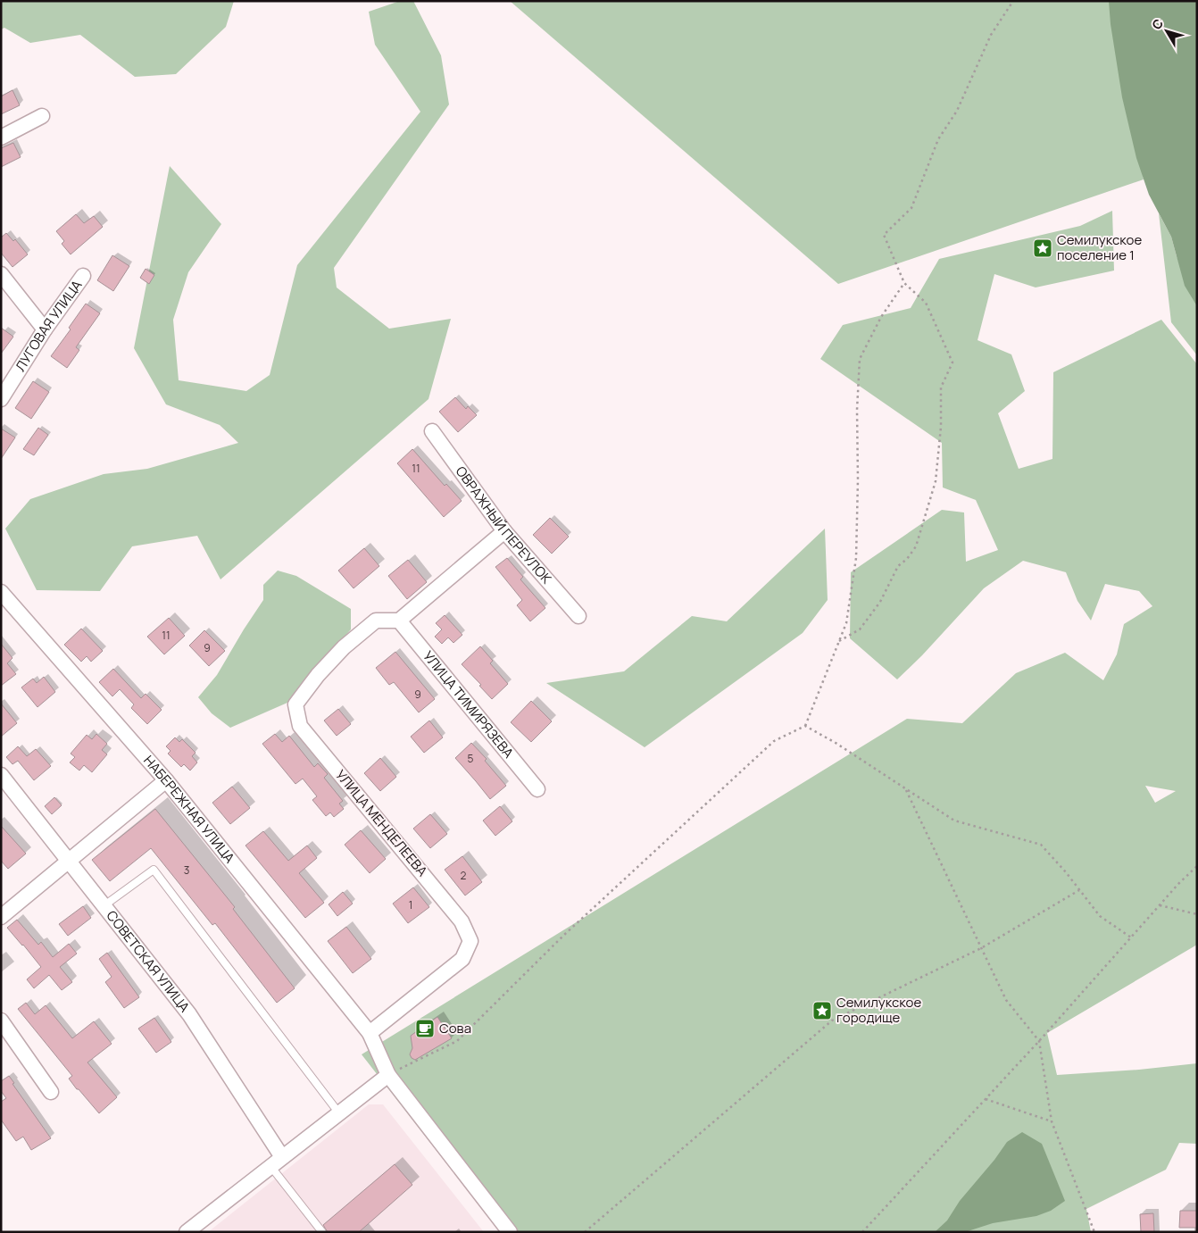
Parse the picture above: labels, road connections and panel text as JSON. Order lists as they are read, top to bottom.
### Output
{
  "streets": {
    "street": [
      "ЛУГОВАЯ УЛИЦА",
      "ОВРАЖНЫЙ ПЕРЕУЛОК",
      "УЛИЦА ТИМИРЯЗЕВА",
      "НАБЕРЕЖНАЯ УЛИЦА",
      "УЛИЦА МЕНДЕЛЕЕВА",
      "СОВЕТСКАЯ УЛИЦА"
    ]
  },
  "crossings": [
    ["УЛИЦА ТИМИРЯЗЕВА", "УЛИЦА МЕНДЕЛЕЕВА"],
    ["НАБЕРЕЖНАЯ УЛИЦА", "УЛИЦА МЕНДЕЛЕЕВА"]
  ],
  "places": {
    "place": ["Семилукское поселение 1", "Семилукское городище"],
    "cafe": ["Сова"]
  },
  "house_numbers": [
    "11",
    "11",
    "9",
    "9",
    "5",
    "3",
    "2",
    "1"
  ],
  "north": "top left"
}
